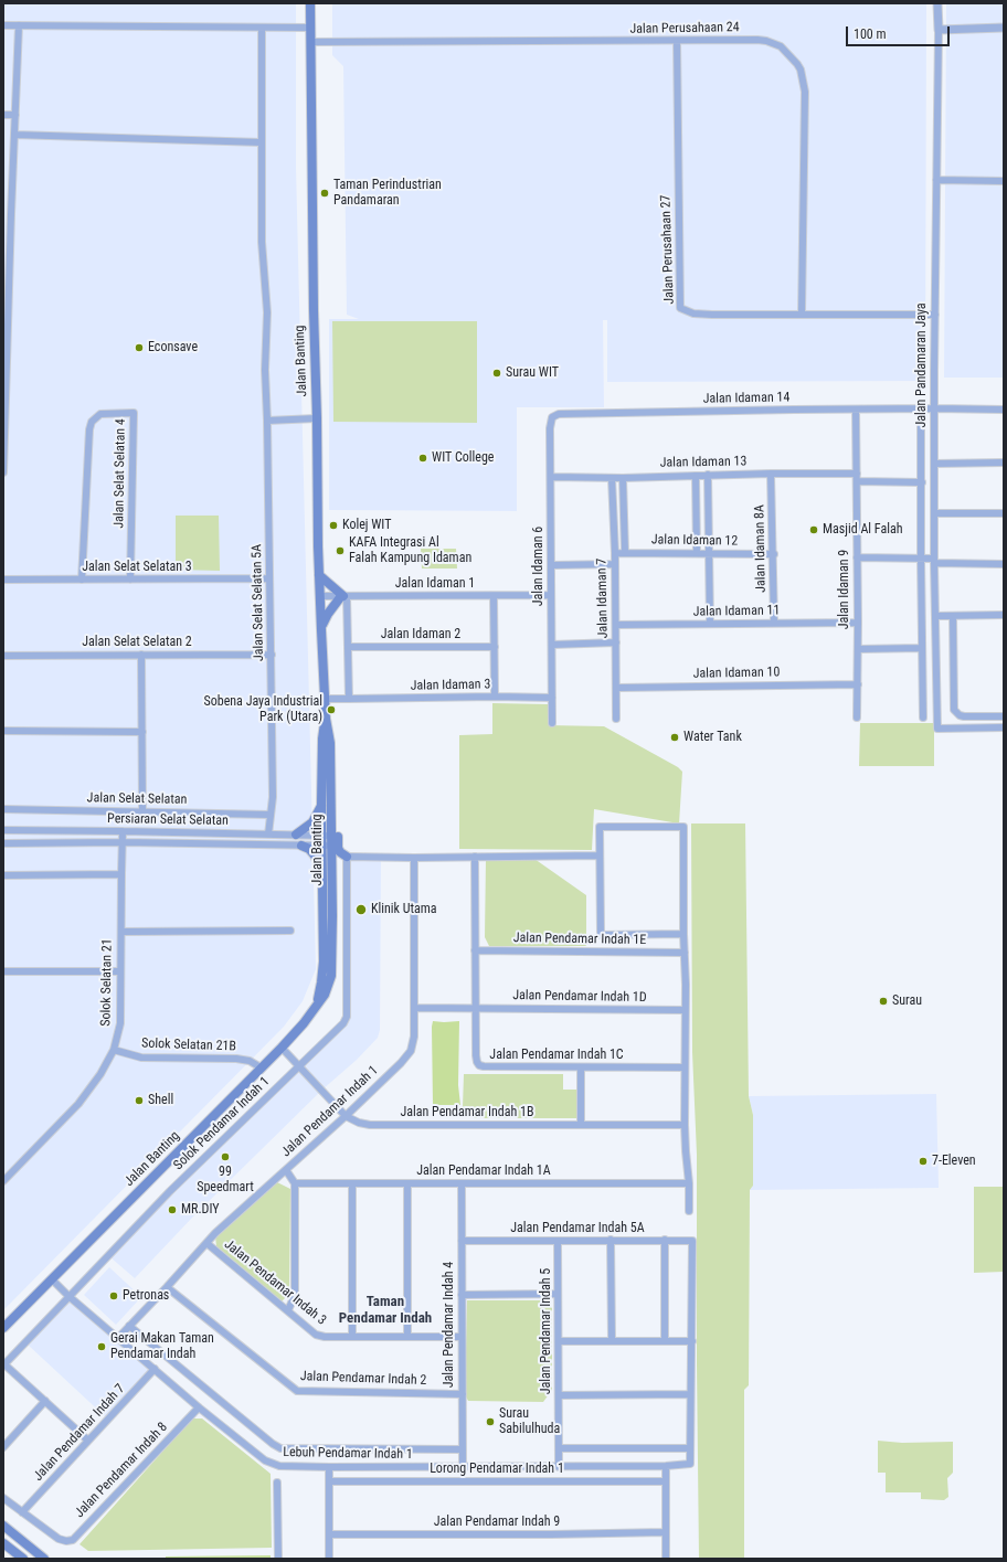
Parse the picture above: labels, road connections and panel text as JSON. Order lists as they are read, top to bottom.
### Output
{
  "streets": {
    "main road": ["Jalan Banting"],
    "street": [
      "Jalan Perusahaan 24",
      "Jalan Perusahaan 27",
      "Jalan Pandamaran Jaya",
      "Jalan Idaman 14",
      "Jalan Idaman 13",
      "Jalan Selat Selatan 4",
      "Jalan Idaman 12",
      "Jalan Idaman 8A",
      "Jalan Idaman 6",
      "Jalan Selat Selatan 3",
      "Jalan Idaman 1",
      "Jalan Idaman 9",
      "Jalan Idaman 7",
      "Jalan Selat Selatan 5A",
      "Jalan Idaman 11",
      "Jalan Idaman 2",
      "Jalan Selat Selatan 2",
      "Jalan Idaman 10",
      "Jalan Idaman 3",
      "Jalan Selat Selatan",
      "Persiaran Selat Selatan",
      "Jalan Pendamar Indah 1E",
      "Solok Selatan 21",
      "Jalan Pendamar Indah 1D",
      "Solok Selatan 21B",
      "Jalan Pendamar Indah 1C",
      "Jalan Pendamar Indah 1",
      "Jalan Pendamar Indah 1B",
      "Solok Pendamar Indah 1",
      "Jalan Pendamar Indah 1A",
      "Jalan Pendamar Indah 5A",
      "Jalan Pendamar Indah 3",
      "Jalan Pendamar Indah 4",
      "Jalan Pendamar Indah 5",
      "Jalan Pendamar Indah 2",
      "Jalan Pendamar Indah 7",
      "Lebuh Pendamar Indah 1",
      "Lorong Pendamar Indah 1",
      "Jalan Pendamar Indah 8",
      "Jalan Pendamar Indah 9"
    ]
  },
  "crossings": [
    ["Jalan Perusahaan 24", "Jalan Perusahaan 27"],
    ["Jalan Perusahaan 24", "Jalan Banting"],
    ["Jalan Perusahaan 27", "Jalan Pandamaran Jaya"],
    ["Jalan Banting", "Jalan Idaman 1"],
    ["Jalan Banting", "Jalan Idaman 3"],
    ["Jalan Banting", "Persiaran Selat Selatan"],
    ["Jalan Banting", "Solok Selatan 21B"],
    ["Jalan Banting", "Jalan Pendamar Indah 1B"],
    ["Jalan Banting", "Lebuh Pendamar Indah 1"],
    ["Jalan Pandamaran Jaya", "Jalan Idaman 14"],
    ["Jalan Pandamaran Jaya", "Jalan Idaman 13"],
    ["Jalan Idaman 14", "Jalan Idaman 6"],
    ["Jalan Idaman 14", "Jalan Idaman 9"],
    ["Jalan Idaman 13", "Jalan Idaman 8A"],
    ["Jalan Idaman 13", "Jalan Idaman 6"],
    ["Jalan Idaman 13", "Jalan Idaman 9"],
    ["Jalan Idaman 13", "Jalan Idaman 7"],
    ["Jalan Selat Selatan 4", "Jalan Selat Selatan 3"],
    ["Jalan Idaman 12", "Jalan Idaman 8A"],
    ["Jalan Idaman 12", "Jalan Idaman 7"],
    ["Jalan Idaman 8A", "Jalan Idaman 11"],
    ["Jalan Idaman 6", "Jalan Idaman 1"],
    ["Jalan Idaman 6", "Jalan Idaman 3"],
    ["Jalan Selat Selatan 3", "Jalan Selat Selatan 5A"],
    ["Jalan Idaman 9", "Jalan Idaman 11"],
    ["Jalan Idaman 9", "Jalan Idaman 10"],
    ["Jalan Idaman 7", "Jalan Idaman 11"],
    ["Jalan Idaman 7", "Jalan Idaman 10"],
    ["Jalan Selat Selatan 5A", "Jalan Selat Selatan 2"],
    ["Jalan Selat Selatan 5A", "Jalan Selat Selatan"],
    ["Jalan Selat Selatan 5A", "Persiaran Selat Selatan"],
    ["Persiaran Selat Selatan", "Solok Selatan 21"],
    ["Jalan Pendamar Indah 1E", "Jalan Pendamar Indah 1C"],
    ["Solok Selatan 21", "Solok Selatan 21B"],
    ["Jalan Pendamar Indah 1D", "Jalan Pendamar Indah 1C"],
    ["Jalan Pendamar Indah 1D", "Jalan Pendamar Indah 1"],
    ["Jalan Pendamar Indah 1", "Jalan Pendamar Indah 1B"],
    ["Jalan Pendamar Indah 1", "Jalan Pendamar Indah 3"],
    ["Jalan Pendamar Indah 1", "Jalan Pendamar Indah 2"],
    ["Jalan Pendamar Indah 1", "Lebuh Pendamar Indah 1"],
    ["Jalan Pendamar Indah 1B", "Solok Pendamar Indah 1"],
    ["Solok Pendamar Indah 1", "Lebuh Pendamar Indah 1"],
    ["Jalan Pendamar Indah 1A", "Jalan Pendamar Indah 4"],
    ["Jalan Pendamar Indah 5A", "Jalan Pendamar Indah 4"],
    ["Jalan Pendamar Indah 5A", "Jalan Pendamar Indah 5"],
    ["Jalan Pendamar Indah 3", "Jalan Pendamar Indah 4"],
    ["Jalan Pendamar Indah 4", "Jalan Pendamar Indah 2"],
    ["Jalan Pendamar Indah 4", "Lebuh Pendamar Indah 1"],
    ["Jalan Pendamar Indah 5", "Lebuh Pendamar Indah 1"],
    ["Jalan Pendamar Indah 7", "Lebuh Pendamar Indah 1"],
    ["Jalan Pendamar Indah 7", "Jalan Pendamar Indah 8"],
    ["Lebuh Pendamar Indah 1", "Jalan Pendamar Indah 8"]
  ],
  "districts": ["Taman Pendamar Indah"],
  "places": [
    "Taman Perindustrian Pandamaran",
    "Econsave",
    "Surau WIT",
    "WIT College",
    "Kolej WIT",
    "Masjid Al Falah",
    "KAFA Integrasi Al Falah Kampung Idaman",
    "Sobena Jaya Industrial Park (Utara)",
    "Water Tank",
    "Klinik Utama",
    "Surau",
    "Shell",
    "99 Speedmart",
    "7-Eleven",
    "MR.DIY",
    "Petronas",
    "Gerai Makan Taman Pendamar Indah",
    "Surau Sabilulhuda"
  ],
  "scale_bar": "100 m"
}
